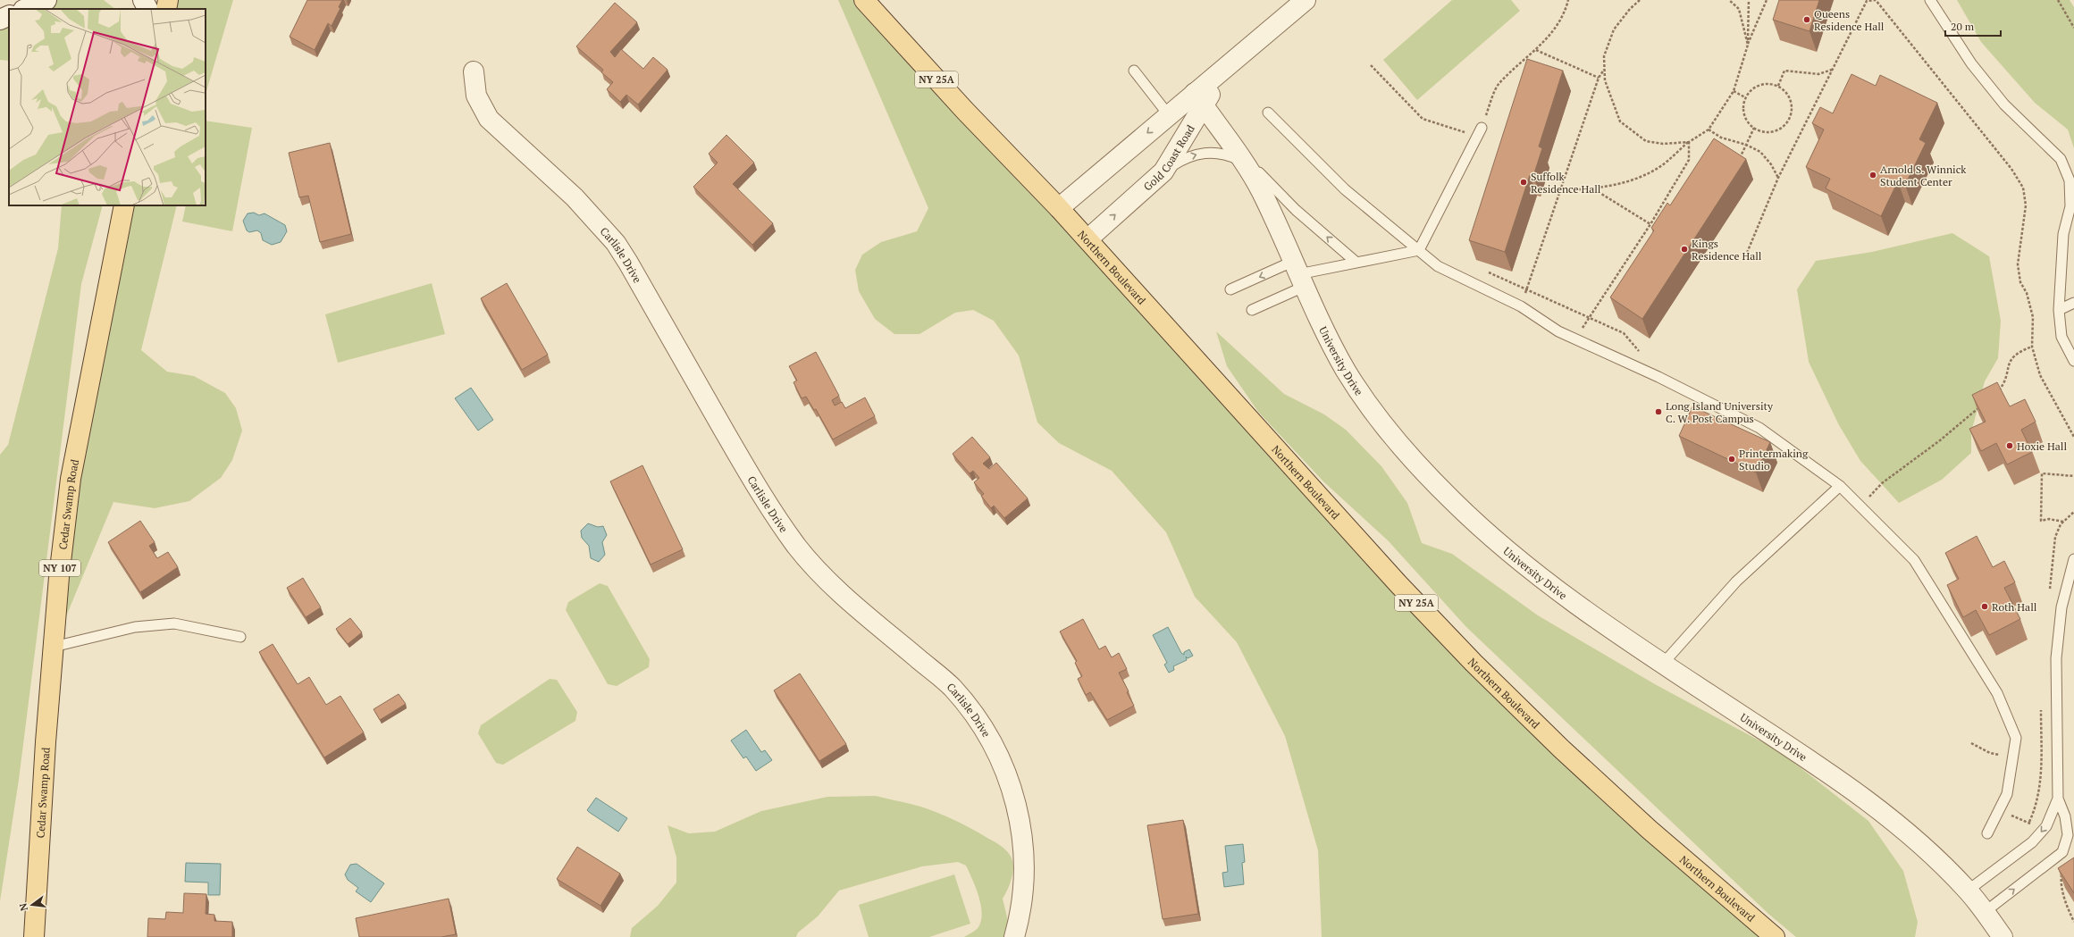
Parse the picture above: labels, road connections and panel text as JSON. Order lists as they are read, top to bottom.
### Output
{
  "streets": {
    "main road": [
      "NY 25A",
      "Northern Boulevard",
      "Cedar Swamp Road",
      "NY 107"
    ],
    "street": ["Gold Coast Road", "Carlisle Drive", "University Drive"]
  },
  "crossings": [
    ["Gold Coast Road", "Northern Boulevard"],
    ["Gold Coast Road", "University Drive"]
  ],
  "places": [
    "Queens Residence Hall",
    "Arnold S. Winnick Student Center",
    "Suffolk Residence Hall",
    "Kings Residence Hall",
    "Long Island University C. W. Post Campus",
    "Hoxie Hall",
    "Printermaking Studio",
    "Roth Hall"
  ],
  "scale_bar": "20 m",
  "north": "left"
}
